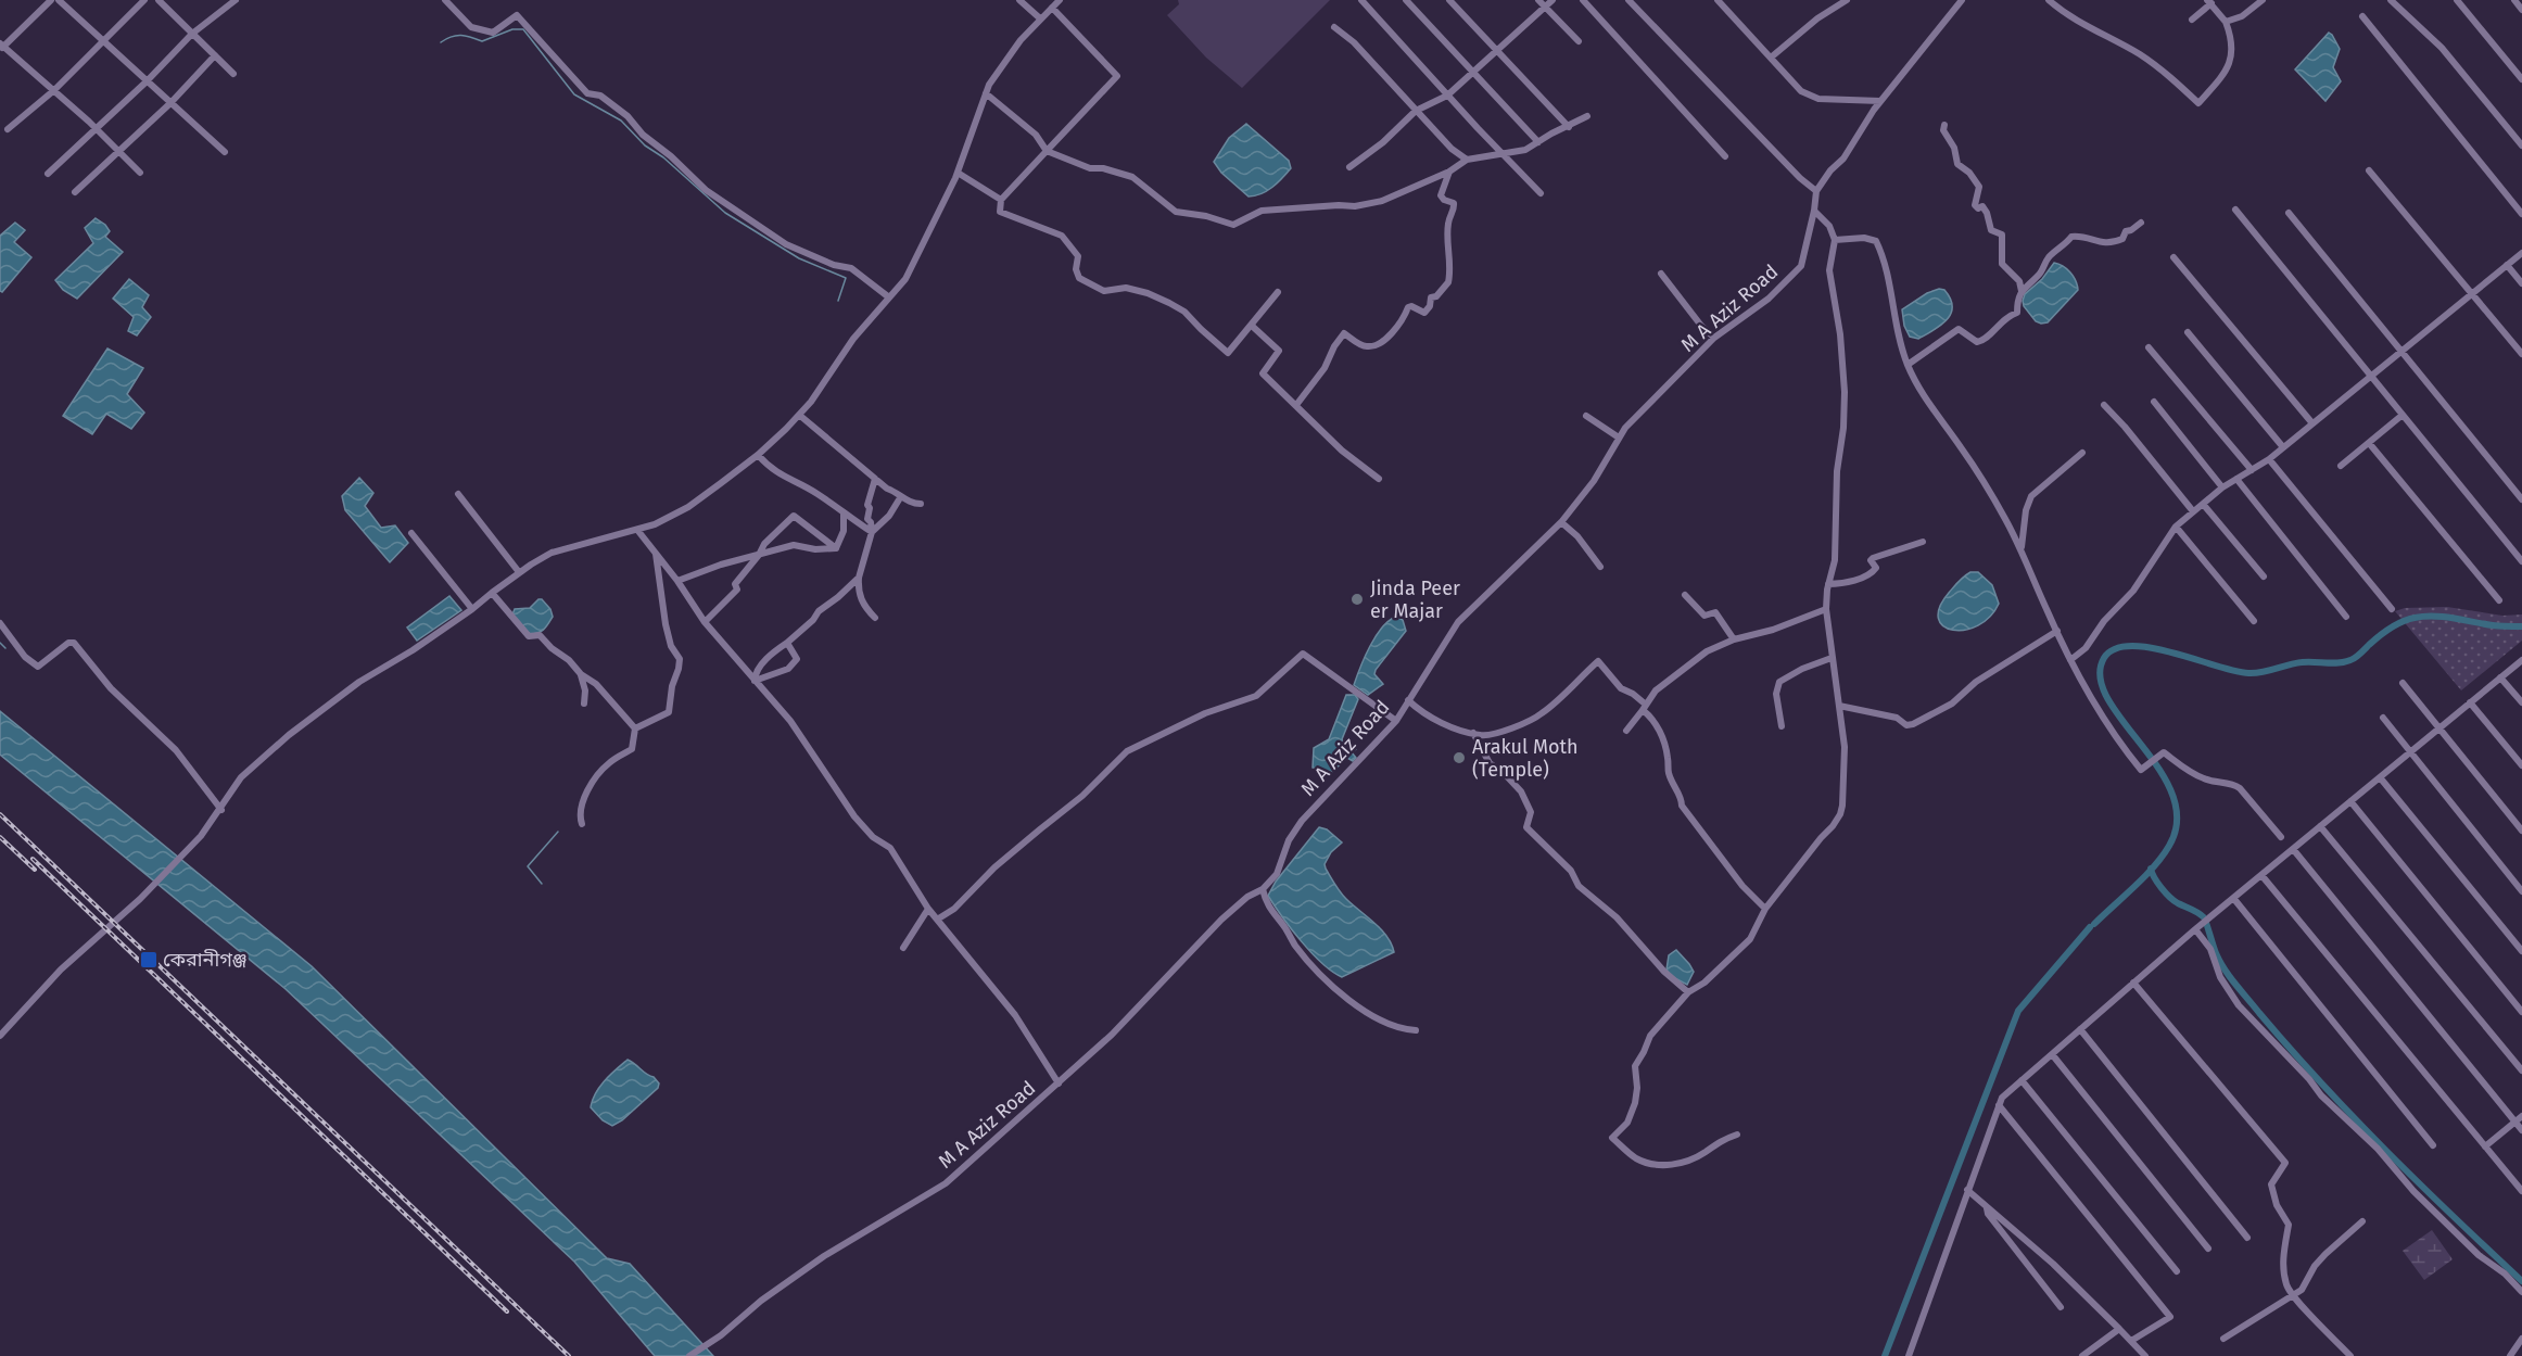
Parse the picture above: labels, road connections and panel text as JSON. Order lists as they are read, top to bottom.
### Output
{
  "streets": {
    "street": ["M A Aziz Road"]
  },
  "places": {
    "other": ["Jinda Peer er Majar", "Arakul Moth (Temple)"],
    "transit": ["কেরানীগঞ্জ"]
  }
}
